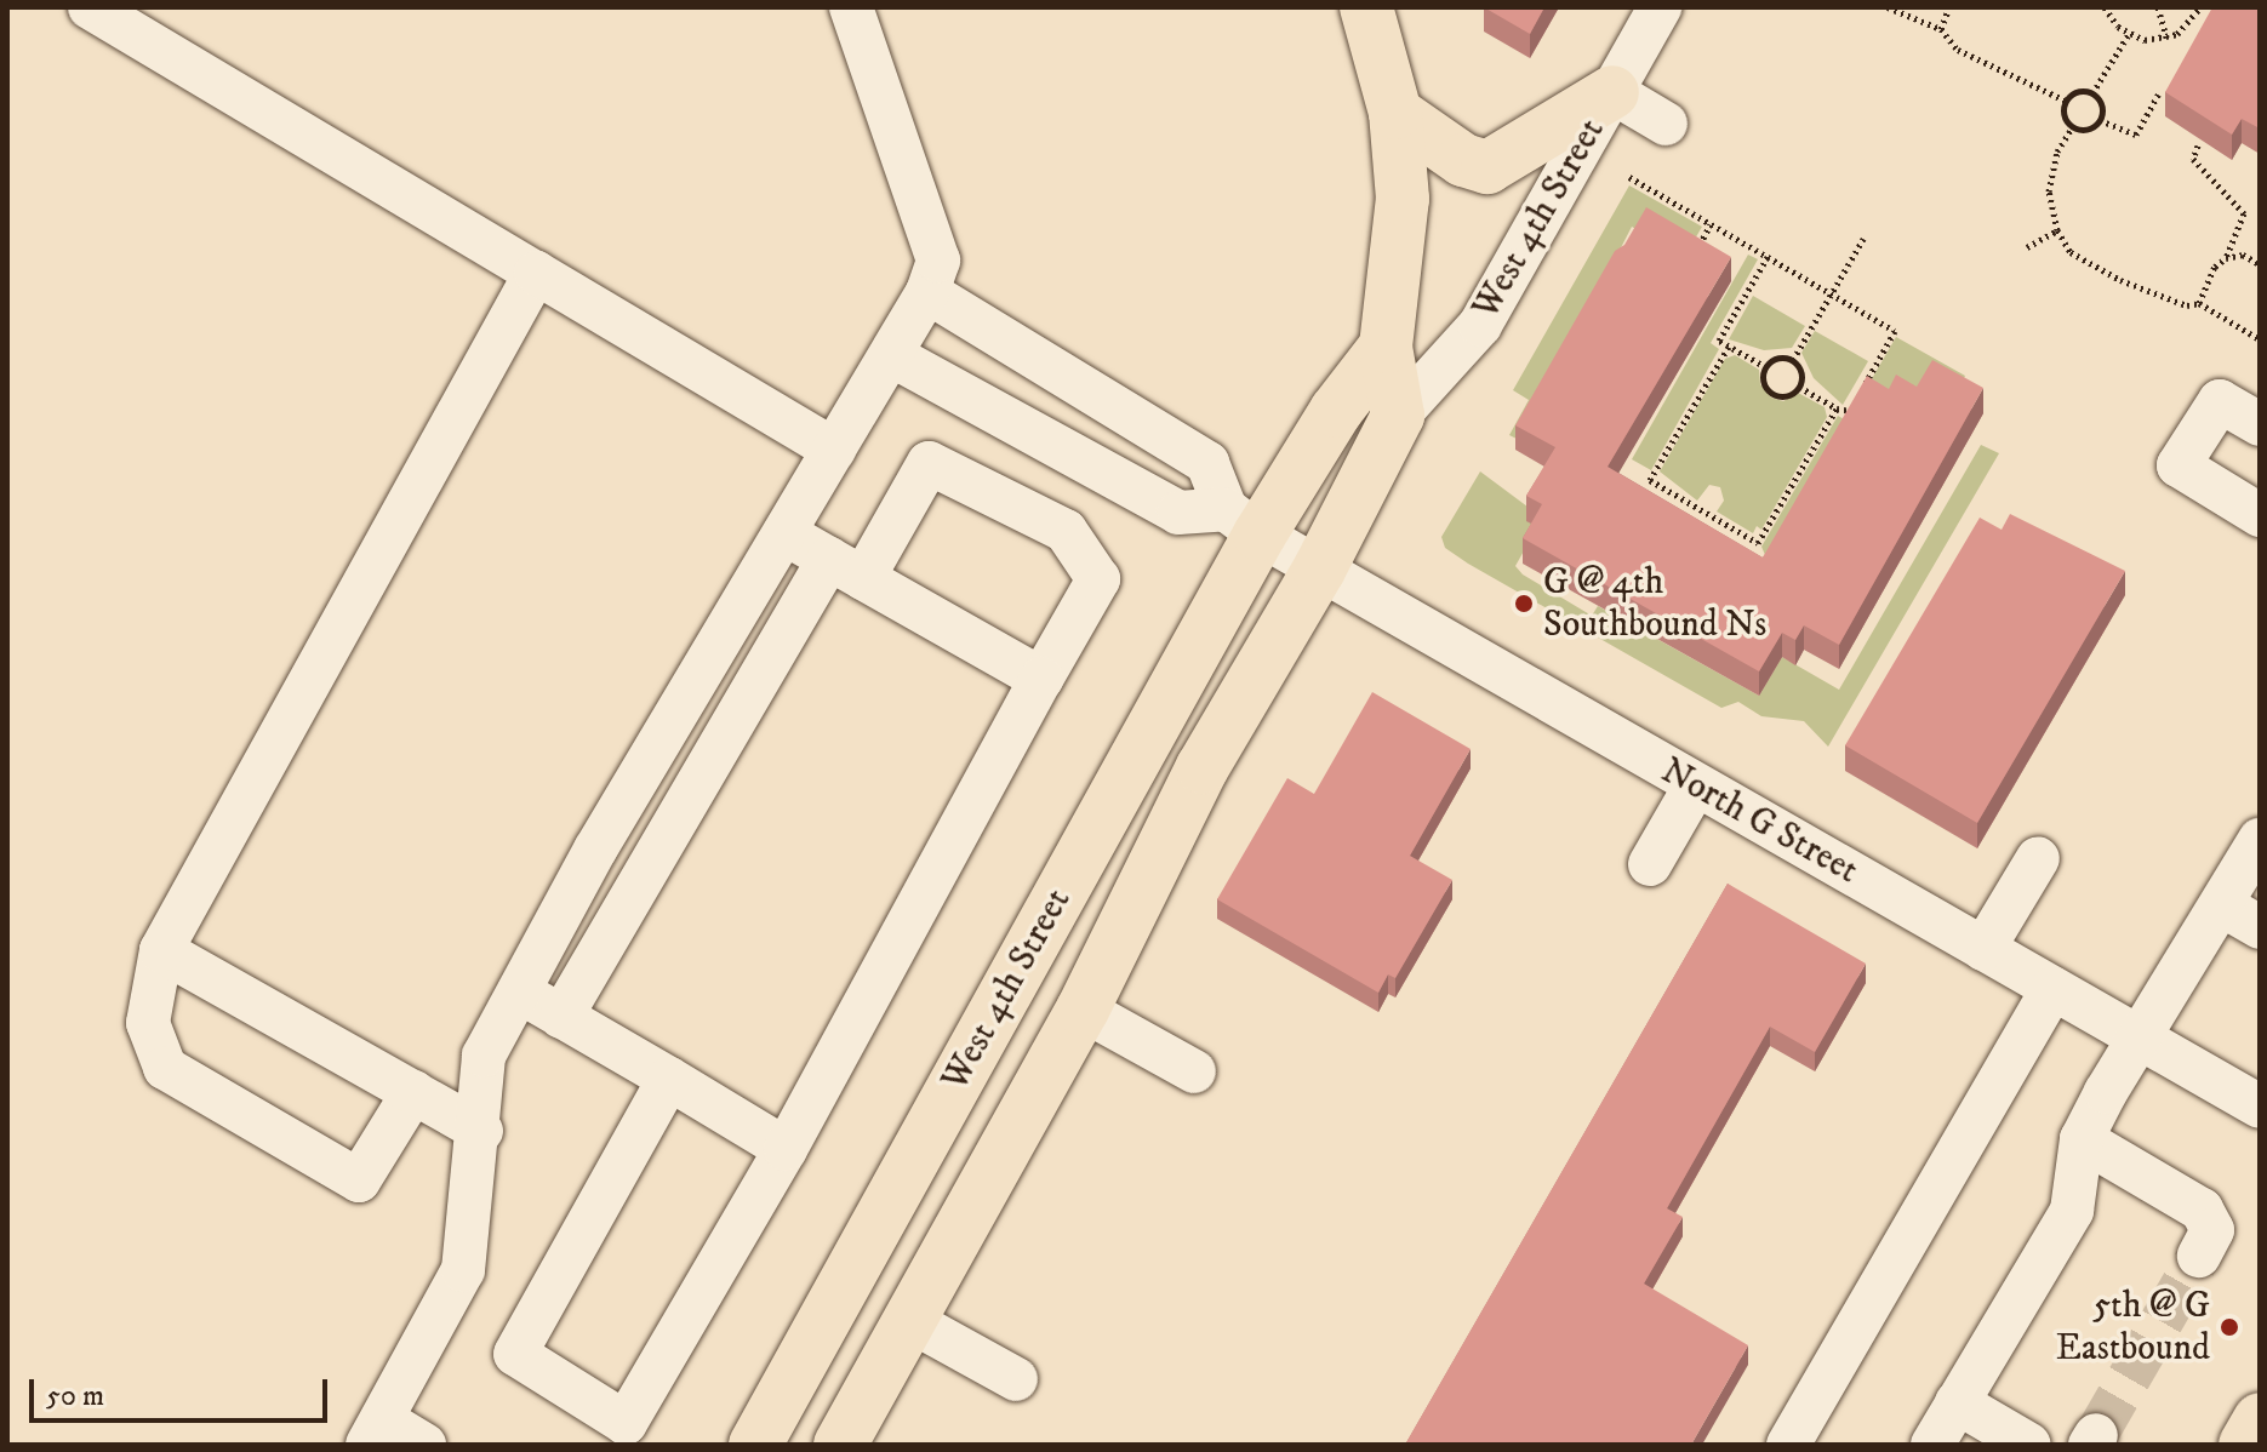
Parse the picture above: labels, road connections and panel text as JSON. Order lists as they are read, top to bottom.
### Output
{
  "streets": {
    "main road": ["West 4th Street"],
    "street": ["North G Street"]
  },
  "crossings": [
    ["West 4th Street", "North G Street"]
  ],
  "places": ["G @ 4th Southbound Ns", "5th @ G Eastbound"],
  "scale_bar": "50 m"
}
